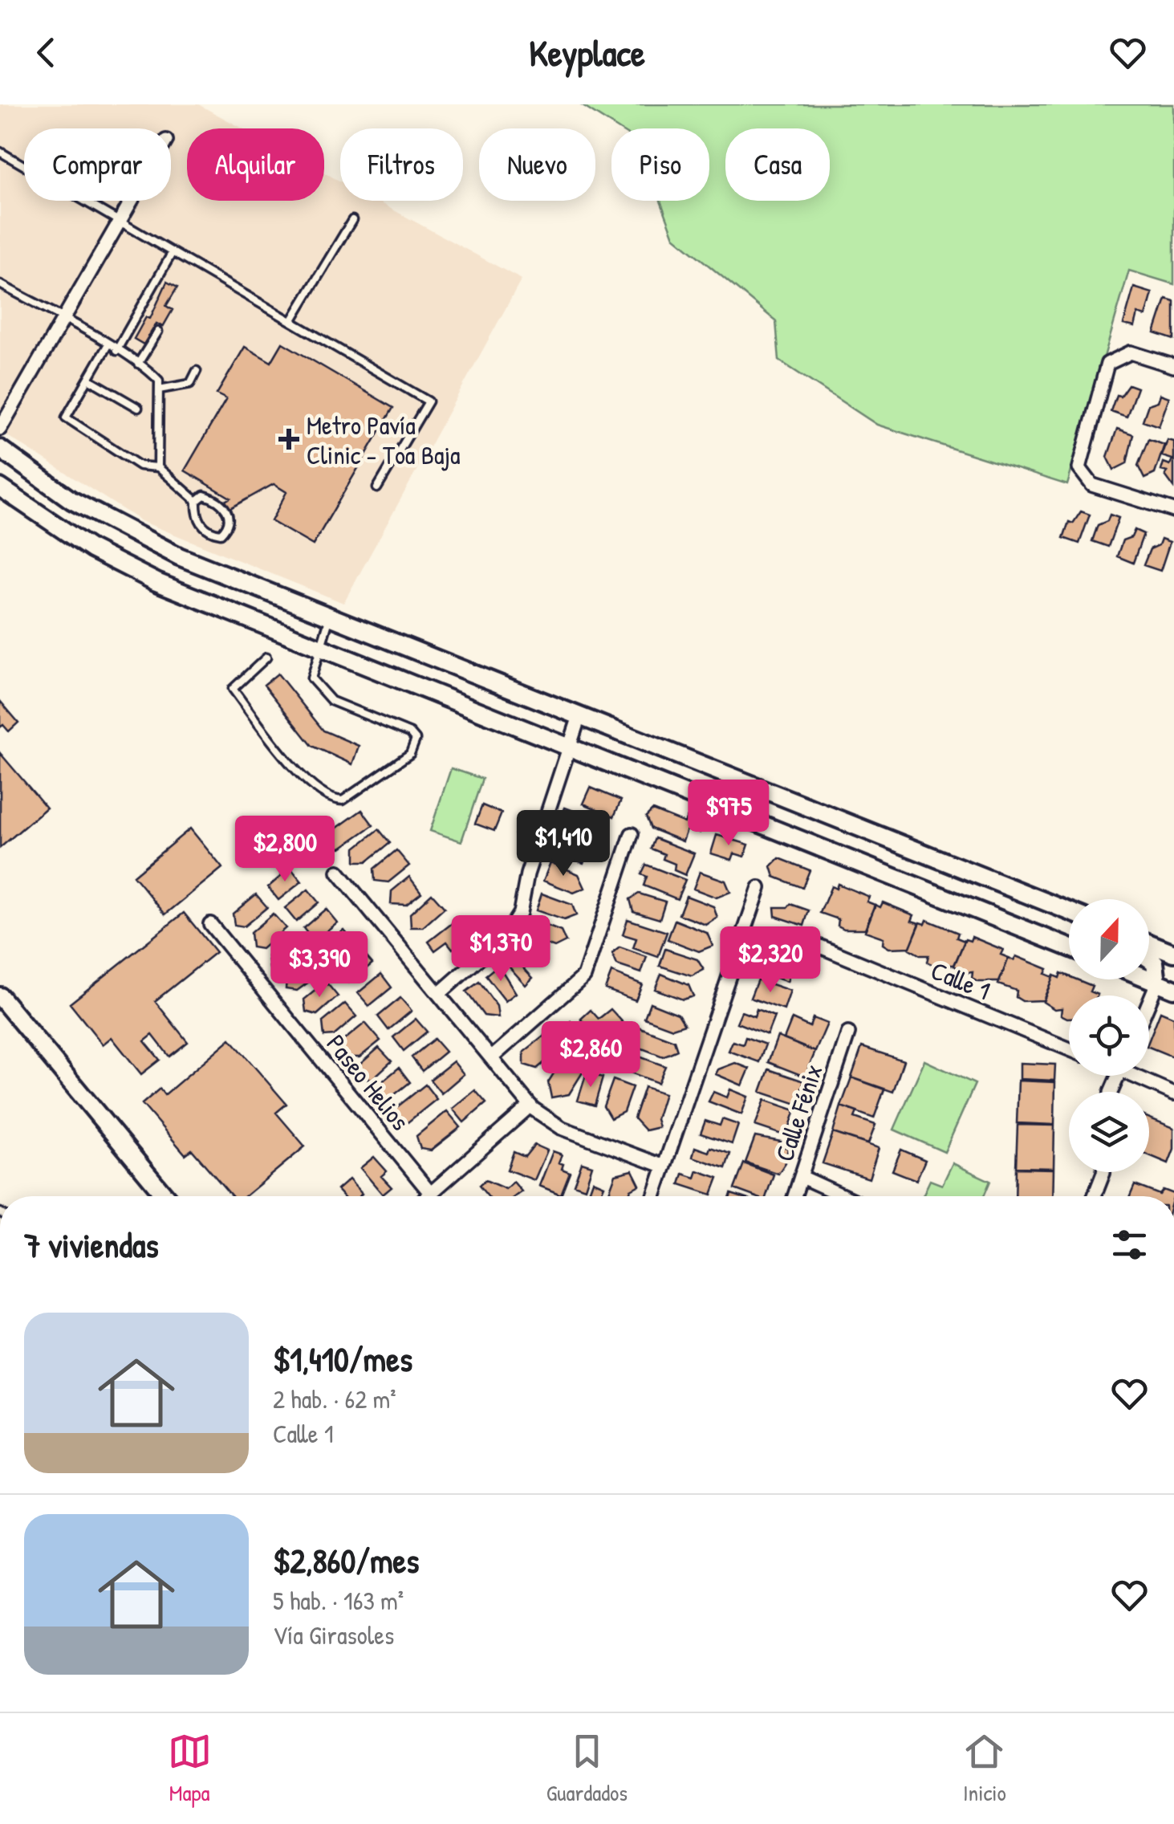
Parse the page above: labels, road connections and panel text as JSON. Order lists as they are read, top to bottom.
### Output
{
  "streets": {
    "street": ["Calle 1", "Paseo Helios", "Calle Fénix"]
  },
  "places": {
    "health": ["Metro Pavía Clinic - Toa Baja"]
  },
  "north": "top",
  "page": {
    "header": "Keyplace",
    "chip": [
      "Comprar",
      "Alquilar",
      "Filtros",
      "Nuevo",
      "Piso",
      "Casa"
    ],
    "price": [
      "$975",
      "$1,410",
      "$2,800",
      "$1,370",
      "$2,320",
      "$3,390",
      "$2,860"
    ],
    "heading": "7 viviendas",
    "list": [
      {
        "name": "$1,410/mes",
        "note": "2 hab. · 62 m² · Calle 1"
      },
      {
        "name": "$2,860/mes",
        "note": "5 hab. · 163 m² · Vía Girasoles"
      }
    ],
    "tabs": ["Mapa", "Guardados", "Inicio"]
  }
}
